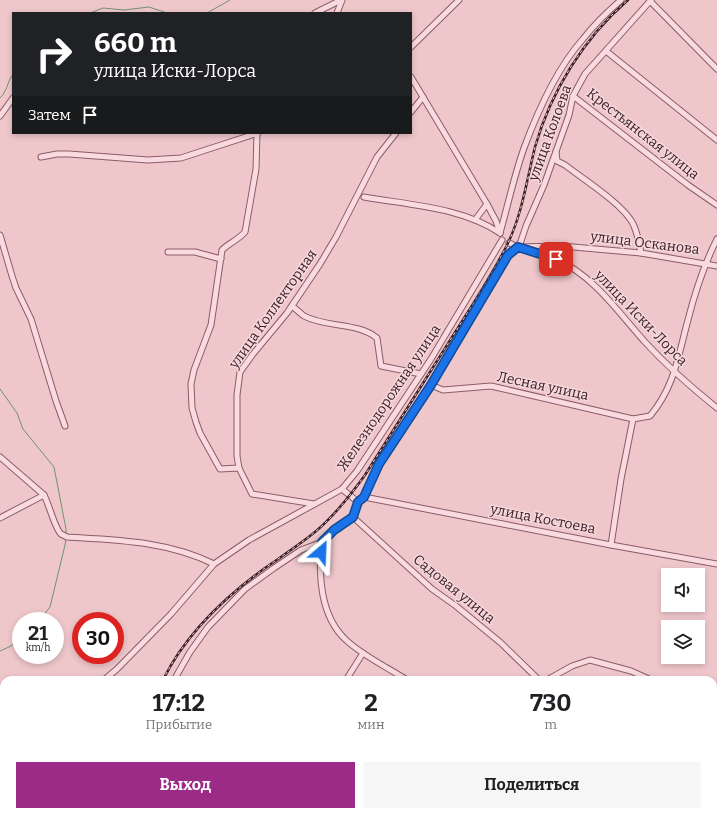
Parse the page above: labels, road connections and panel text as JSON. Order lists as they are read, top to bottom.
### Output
{
  "streets": {
    "street": [
      "улица Колоева",
      "Крестьянская улица",
      "улица Осканова",
      "улица Коллекторная",
      "улица Иски-Лорса",
      "Лесная улица",
      "Железнодорожная улица",
      "улица Костоева",
      "Садовая улица"
    ]
  },
  "crossings": [
    ["улица Колоева", "Крестьянская улица"],
    ["улица Колоева", "улица Осканова"],
    ["улица Колоева", "улица Иски-Лорса"],
    ["улица Осканова", "улица Иски-Лорса"],
    ["улица Осканова", "Лесная улица"],
    ["улица Осканова", "Железнодорожная улица"]
  ],
  "page": {
    "turn": ["660 m", "улица Иски-Лорса"],
    "then": "Затем",
    "speed": "21 km/h",
    "limit": "30",
    "eta": [
      "17:12",
      "Прибытие",
      "2",
      "мин",
      "730",
      "m"
    ],
    "buttons": ["Выход", "Поделиться"]
  }
}
